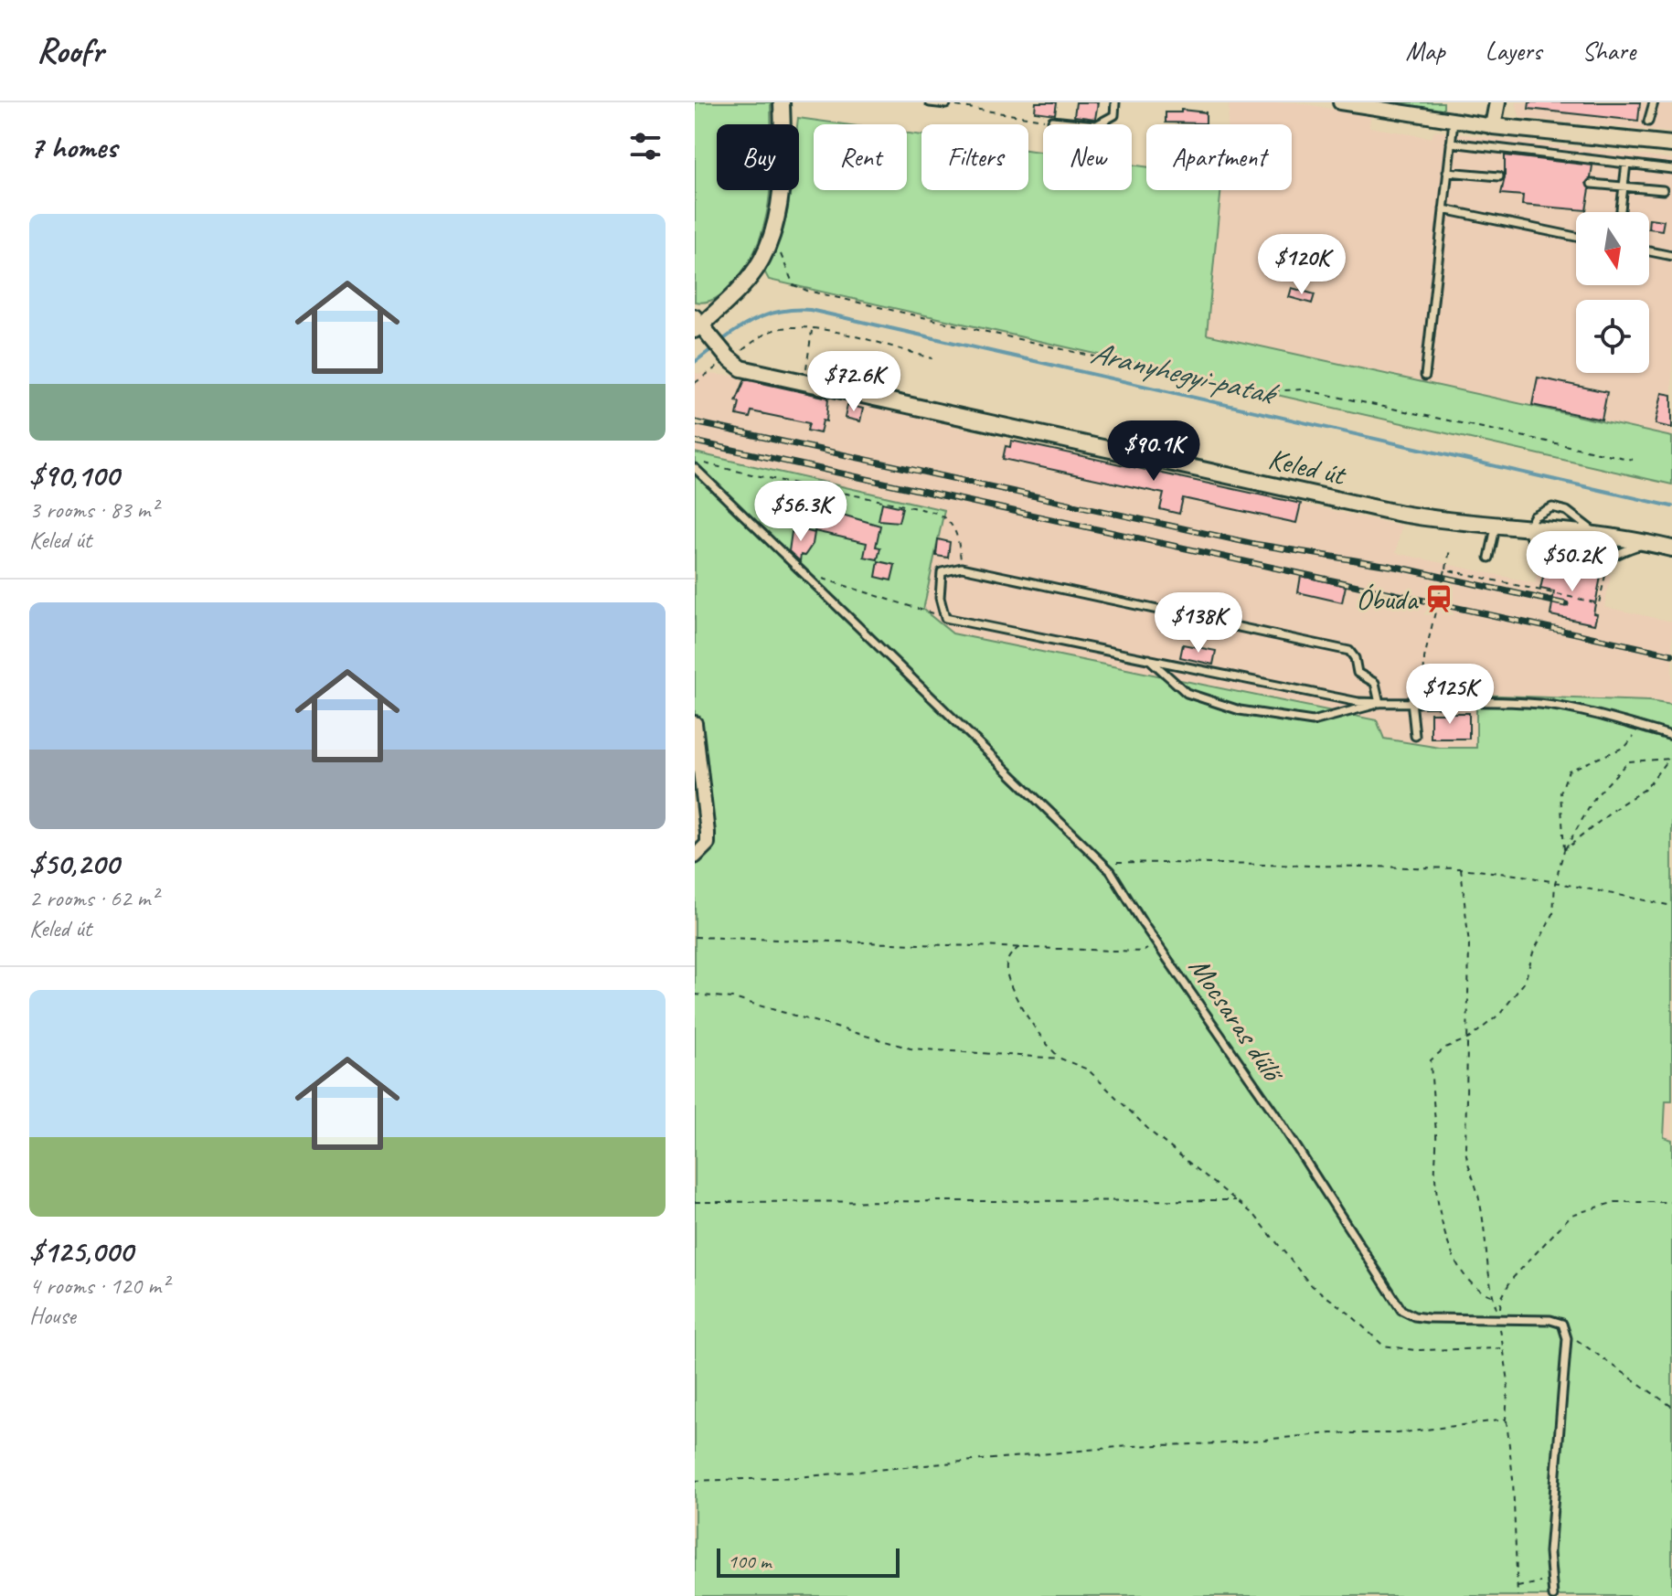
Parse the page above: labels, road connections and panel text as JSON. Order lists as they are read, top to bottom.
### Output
{
  "streets": {
    "street": ["Keled út"],
    "lane": ["Mocsaras dűlő"]
  },
  "water": ["Aranyhegyi-patak"],
  "places": {
    "station": ["Óbuda"]
  },
  "scale_bar": "100 m",
  "north": "bottom",
  "page": {
    "header": "Roofr",
    "nav": ["Map", "Layers", "Share"],
    "heading": "7 homes",
    "chip": [
      "Buy",
      "Rent",
      "Filters",
      "New",
      "Apartment"
    ],
    "list": [
      {
        "name": "$90,100",
        "note": "3 rooms · 83 m² · Keled út"
      },
      {
        "name": "$50,200",
        "note": "2 rooms · 62 m² · Keled út"
      },
      {
        "name": "$125,000",
        "note": "4 rooms · 120 m² · House"
      }
    ],
    "price": [
      "$120K",
      "$72.6K",
      "$90.1K",
      "$56.3K",
      "$50.2K",
      "$138K",
      "$125K"
    ],
    "scale": "100 m"
  }
}
